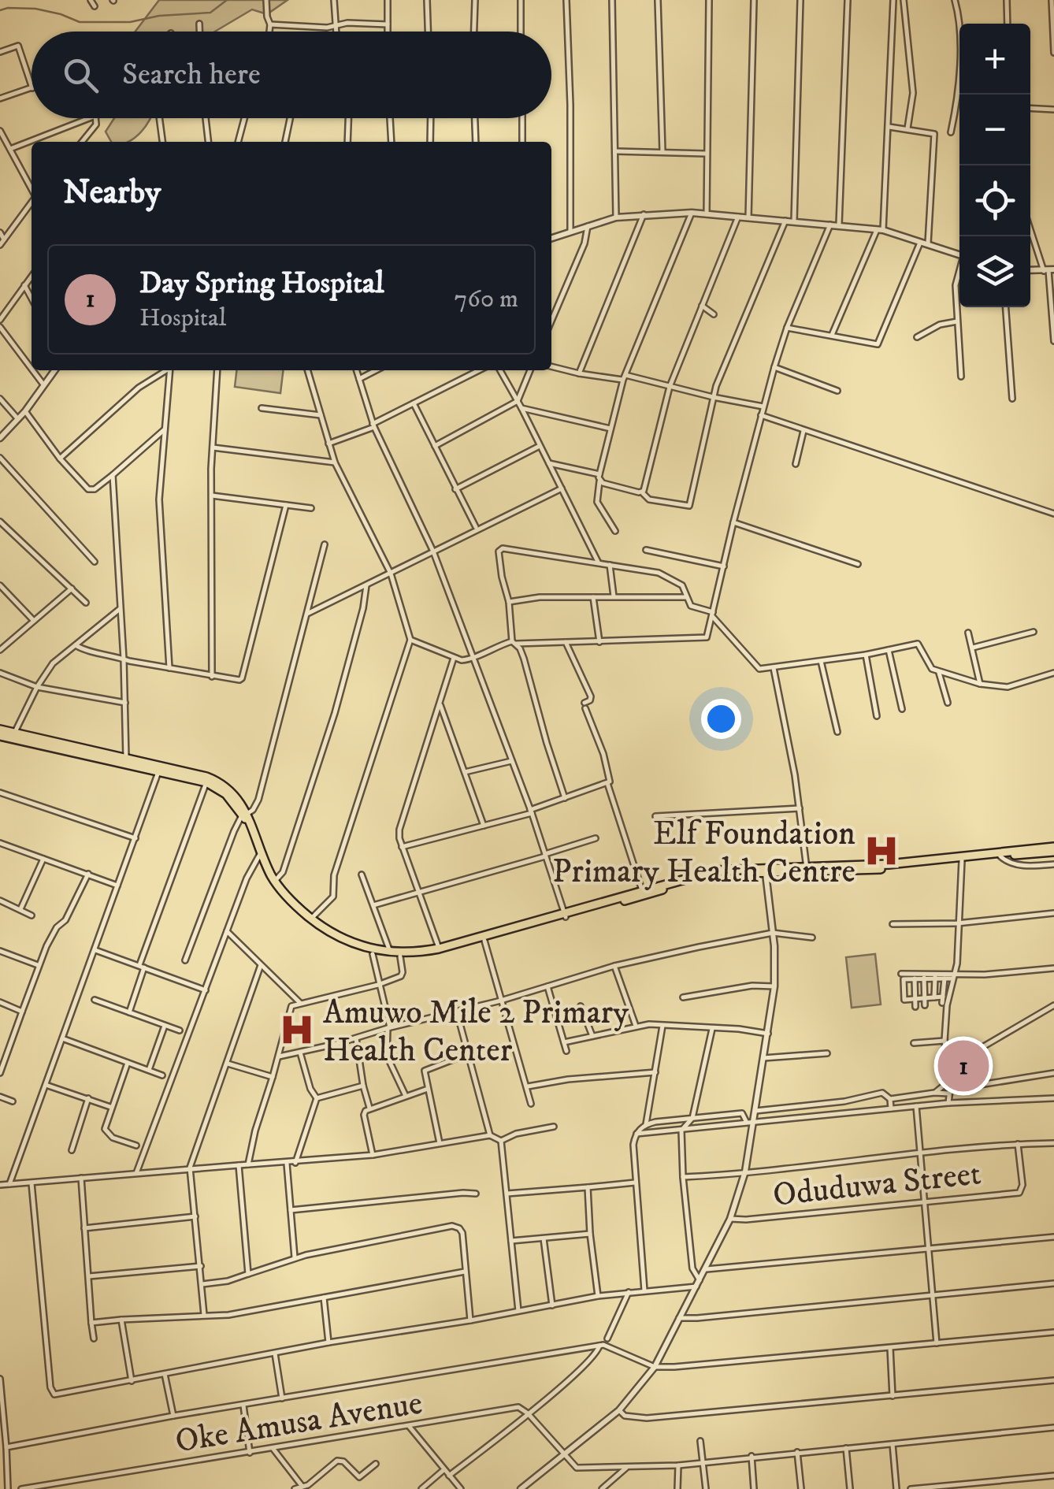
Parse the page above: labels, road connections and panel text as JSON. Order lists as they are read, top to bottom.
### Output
{
  "streets": {
    "street": ["Oduduwa Street", "Oke Amusa Avenue"]
  },
  "places": {
    "hospital": ["Elf Foundation Primary Health Centre", "Amuwo Mile 2 Primary Health Center"]
  },
  "page": {
    "map_buttons": ["+", "−"],
    "search": "Search here",
    "heading": "Nearby",
    "list": [
      {
        "mark": "1",
        "name": "Day Spring Hospital",
        "note": "Hospital",
        "value": "760 m"
      }
    ],
    "pins": "1"
  }
}
